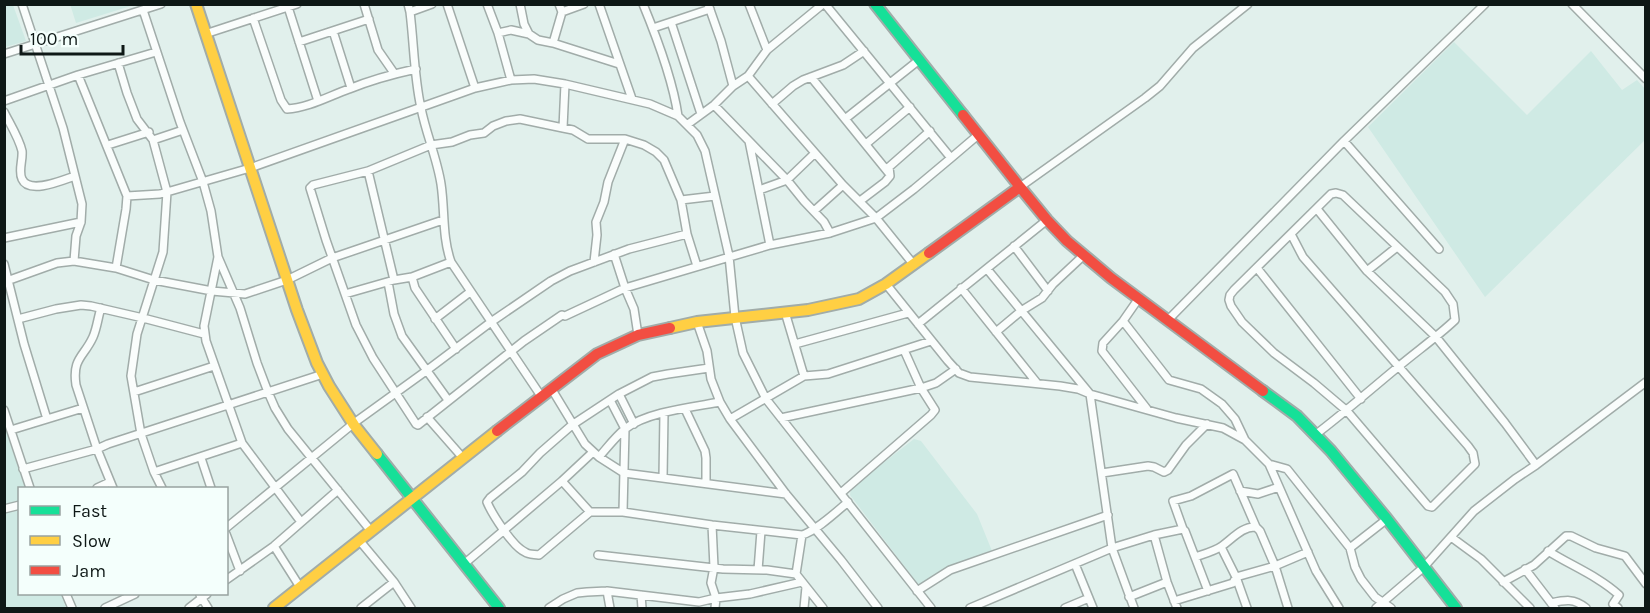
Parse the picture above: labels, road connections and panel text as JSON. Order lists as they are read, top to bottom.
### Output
{
  "legend": ["Fast", "Slow", "Jam"],
  "scale_bar": "100 m"
}
